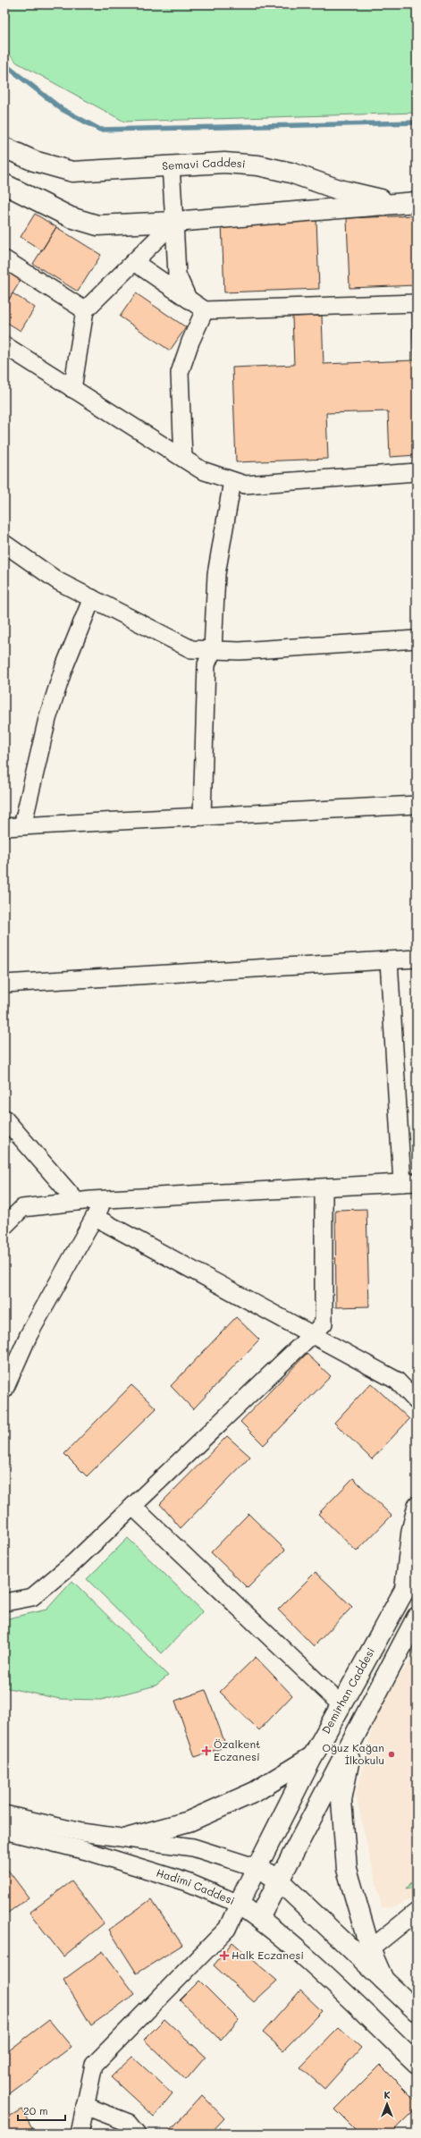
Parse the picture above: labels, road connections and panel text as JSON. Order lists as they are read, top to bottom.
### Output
{
  "streets": {
    "main road": ["Semavi Caddesi", "Demirhan Caddesi", "Hadimi Caddesi"]
  },
  "crossings": [
    ["Demirhan Caddesi", "Hadimi Caddesi"]
  ],
  "places": {
    "health": ["Özalkent Eczanesi", "Halk Eczanesi"],
    "other": ["Oğuz Kağan İlkokulu"]
  },
  "scale_bar": "20 m",
  "north": "top"
}
